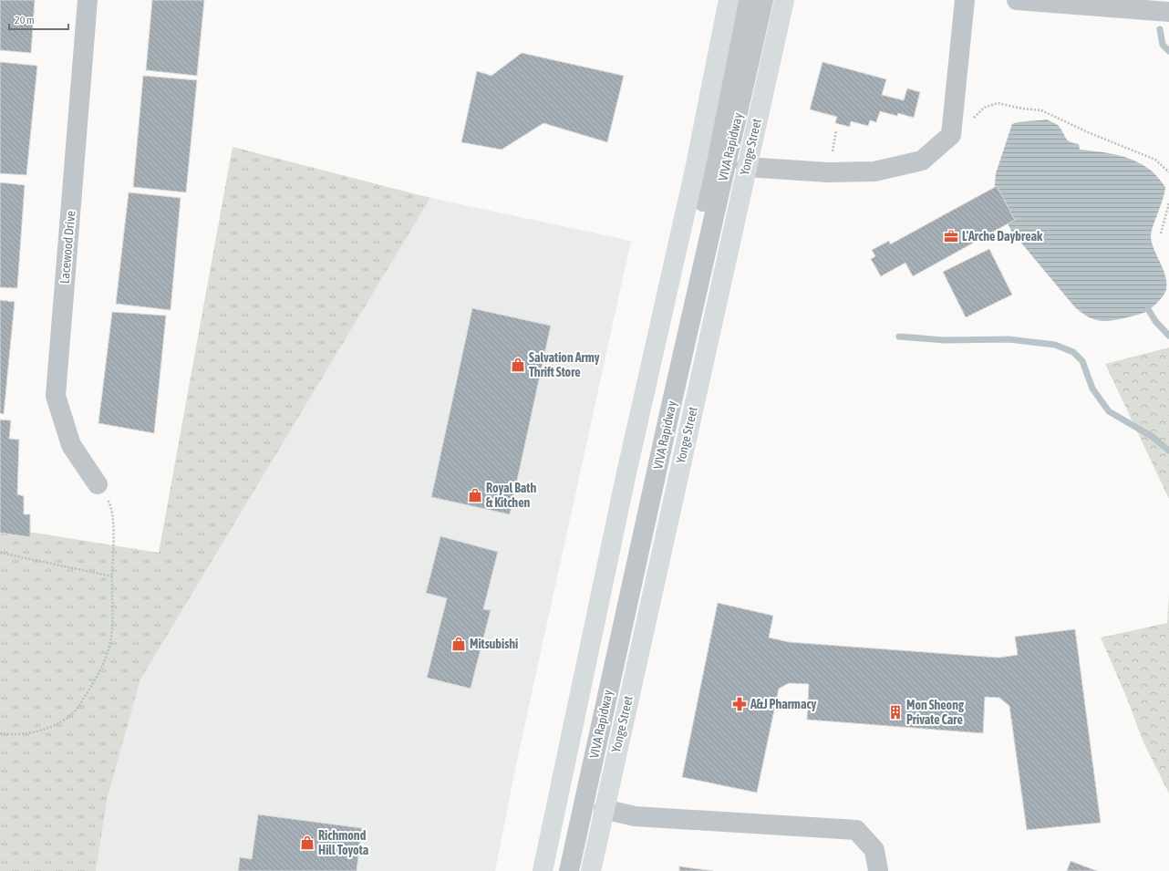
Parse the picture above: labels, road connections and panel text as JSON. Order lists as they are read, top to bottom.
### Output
{
  "streets": {
    "main road": ["Yonge Street"],
    "street": ["VIVA Rapidway", "Lacewood Drive"]
  },
  "places": {
    "office": ["L'Arche Daybreak"],
    "shop": [
      "Salvation Army Thrift Store",
      "Royal Bath & Kitchen",
      "Mitsubishi",
      "Richmond Hill Toyota"
    ],
    "pharmacy": ["A&J Pharmacy"],
    "building": ["Mon Sheong Private Care"]
  },
  "scale_bar": "20 m"
}
